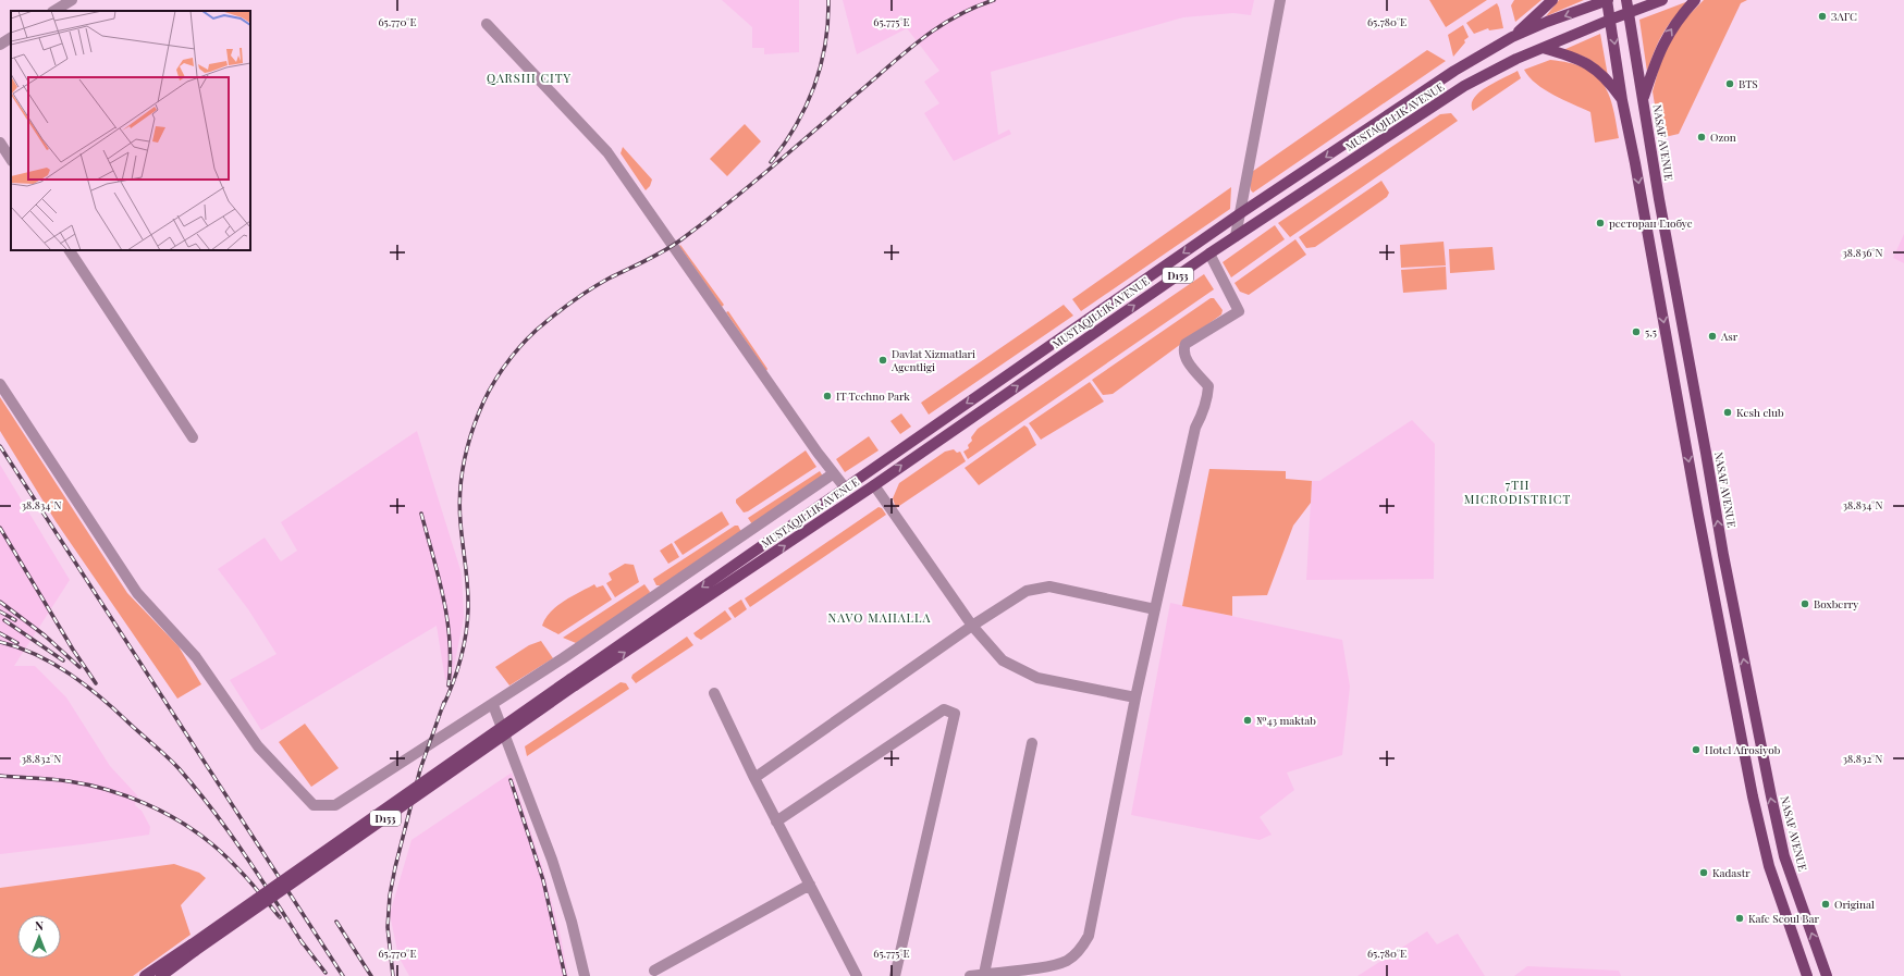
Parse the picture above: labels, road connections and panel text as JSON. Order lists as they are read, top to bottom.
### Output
{
  "streets": {
    "main road": ["MUSTAQILLIK AVENUE", "NASAF AVENUE", "D153"]
  },
  "crossings": [
    ["MUSTAQILLIK AVENUE", "NASAF AVENUE"],
    ["MUSTAQILLIK AVENUE", "D153"]
  ],
  "districts": ["QARSHI CITY", "7TH MICRODISTRICT", "NAVO MAHALLA"],
  "places": [
    "ЗАГС",
    "BTS",
    "Ozon",
    "ресторан Глобус",
    "5,5",
    "Asr",
    "Davlat Xizmatlari Agentligi",
    "IT Techno Park",
    "Kesh club",
    "Boxberry",
    "№43 maktab",
    "Hotel Afrosiyob",
    "Kadastr",
    "Original",
    "Kafe Seoul Bar"
  ],
  "north": "top",
  "coordinates": [
    "65.770°E",
    "65.775°E",
    "65.780°E",
    "38.836°N",
    "38.834°N",
    "38.832°N"
  ]
}
